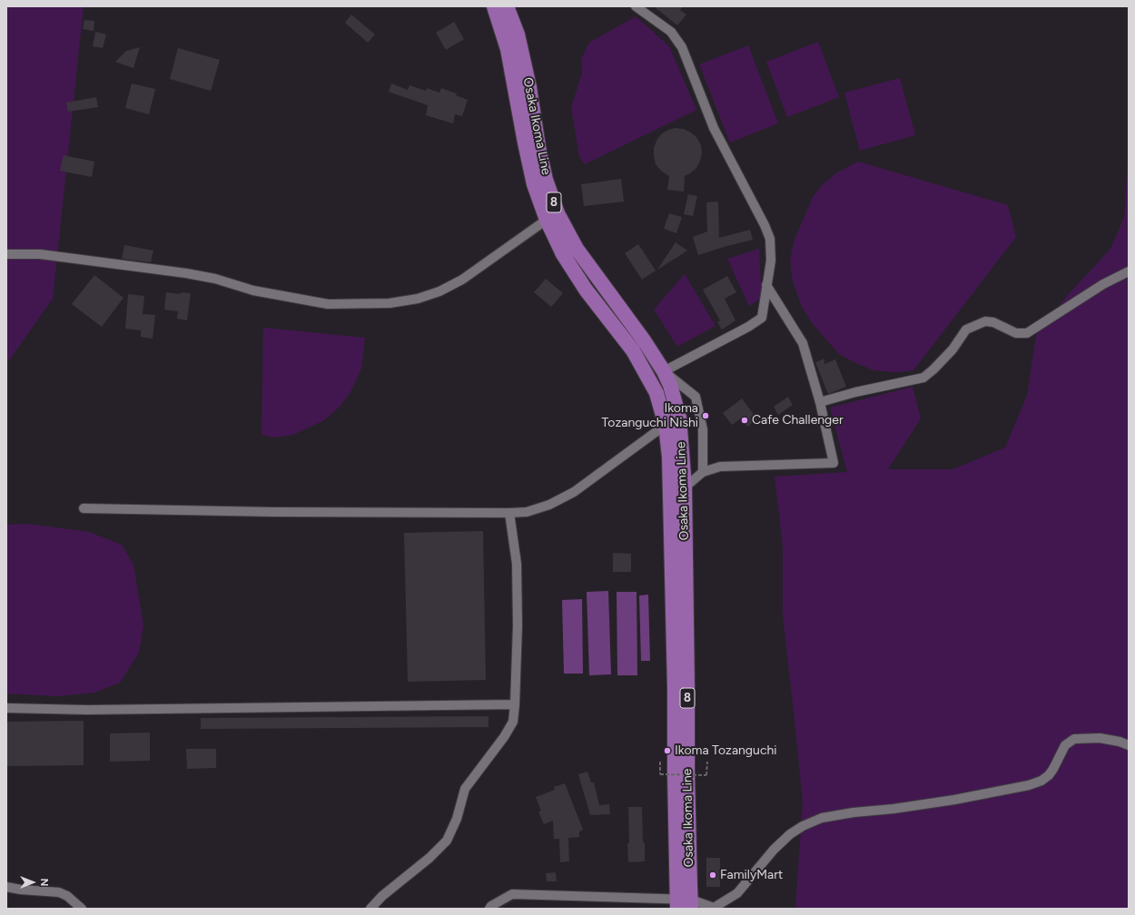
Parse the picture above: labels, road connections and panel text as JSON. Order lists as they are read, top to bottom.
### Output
{
  "streets": {
    "main road": ["Osaka Ikoma Line", "8"]
  },
  "places": [
    "Ikoma Tozanguchi Nishi",
    "Cafe Challenger",
    "Ikoma Tozanguchi",
    "FamilyMart"
  ],
  "north": "right"
}
